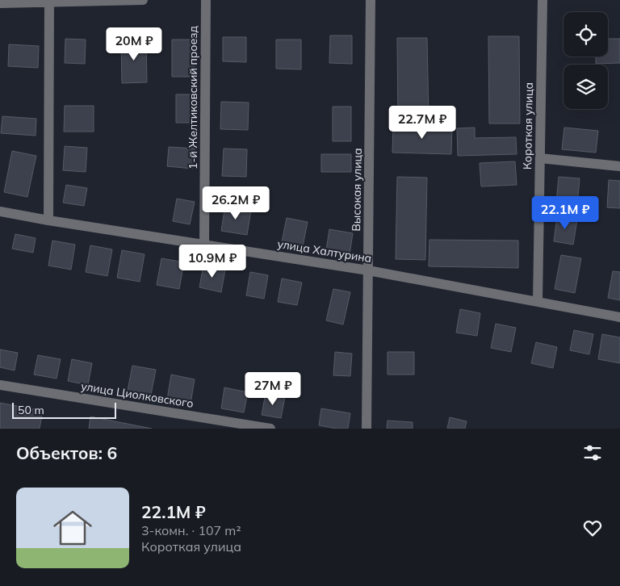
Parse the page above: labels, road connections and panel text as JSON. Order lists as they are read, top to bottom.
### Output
{
  "streets": {
    "street": [
      "1-й Желтиковский проезд",
      "Короткая улица",
      "Высокая улица",
      "улица Халтурина",
      "улица Циолковского"
    ]
  },
  "crossings": [
    ["1-й Желтиковский проезд", "улица Халтурина"],
    ["Короткая улица", "улица Халтурина"],
    ["Высокая улица", "улица Халтурина"]
  ],
  "scale_bar": "50 m",
  "page": {
    "price": [
      "20M ₽",
      "22.7M ₽",
      "26.2M ₽",
      "22.1M ₽",
      "10.9M ₽",
      "27M ₽"
    ],
    "scale": "50 m",
    "heading": "Объектов: 6",
    "list": [
      {
        "name": "22.1M ₽",
        "note": "3-комн. · 107 m² · Короткая улица"
      }
    ]
  }
}
